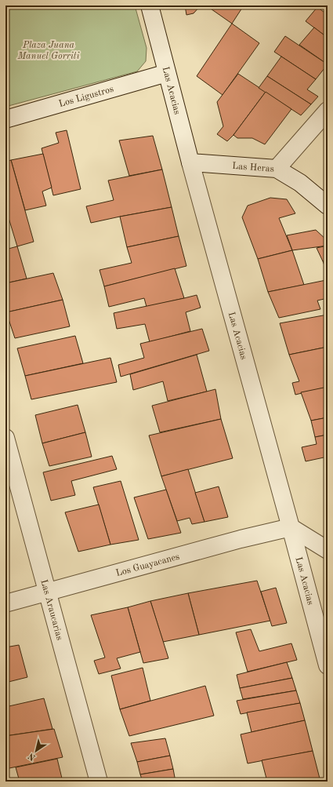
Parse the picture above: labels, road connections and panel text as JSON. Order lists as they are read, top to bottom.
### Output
{
  "streets": {
    "street": [
      "Las Acacias",
      "Los Ligustros",
      "Las Heras",
      "Los Guayacanes",
      "Las Araucarias"
    ]
  },
  "crossings": [
    ["Las Acacias", "Los Ligustros"],
    ["Las Acacias", "Las Heras"],
    ["Las Acacias", "Los Guayacanes"],
    ["Los Guayacanes", "Las Araucarias"]
  ],
  "parks": ["Plaza Juana Manuel Gorriti"],
  "north": "bottom left"
}
